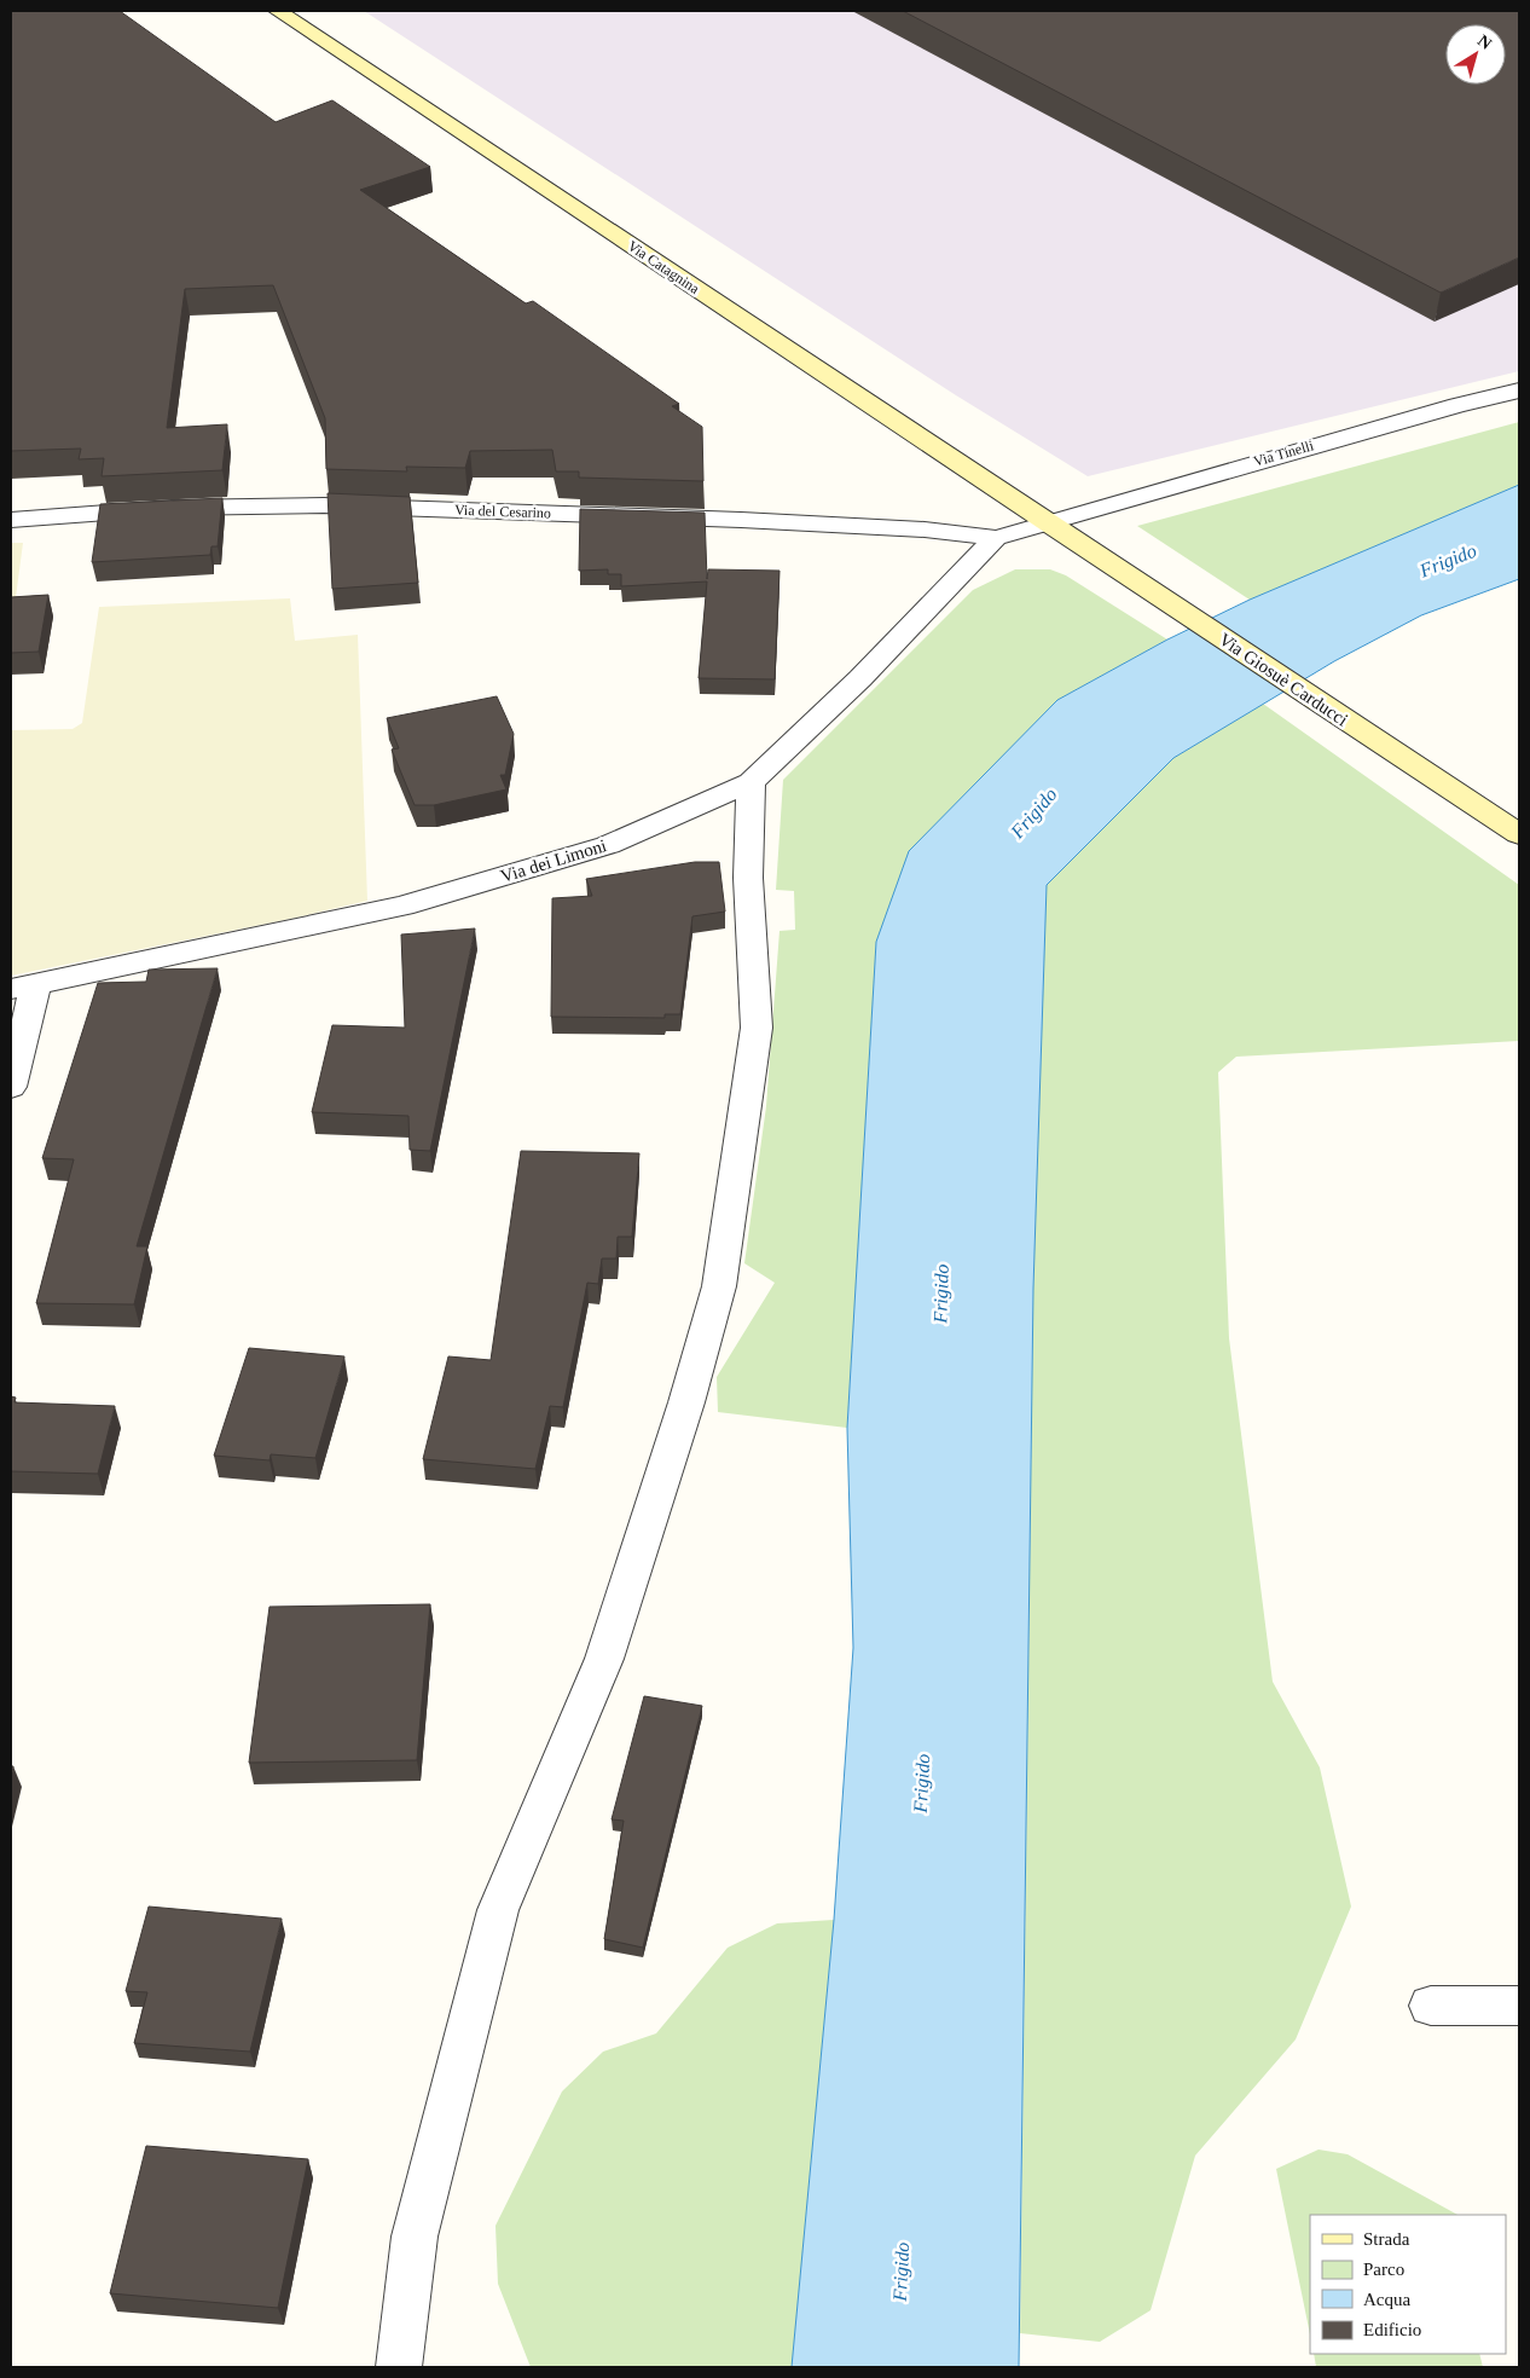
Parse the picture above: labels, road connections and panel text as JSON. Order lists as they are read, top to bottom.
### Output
{
  "streets": {
    "main road": ["Via Catagnina", "Via Giosuè Carducci"],
    "street": ["Via Tinelli", "Via del Cesarino", "Via dei Limoni"]
  },
  "crossings": [
    ["Via Catagnina", "Via Tinelli"],
    ["Via Catagnina", "Via Giosuè Carducci"],
    ["Via Tinelli", "Via del Cesarino"],
    ["Via Tinelli", "Via Giosuè Carducci"],
    ["Via Tinelli", "Via dei Limoni"],
    ["Via del Cesarino", "Via dei Limoni"]
  ],
  "water": ["Frigido"],
  "legend": [
    "Strada",
    "Parco",
    "Acqua",
    "Edificio"
  ],
  "north": "top right"
}
